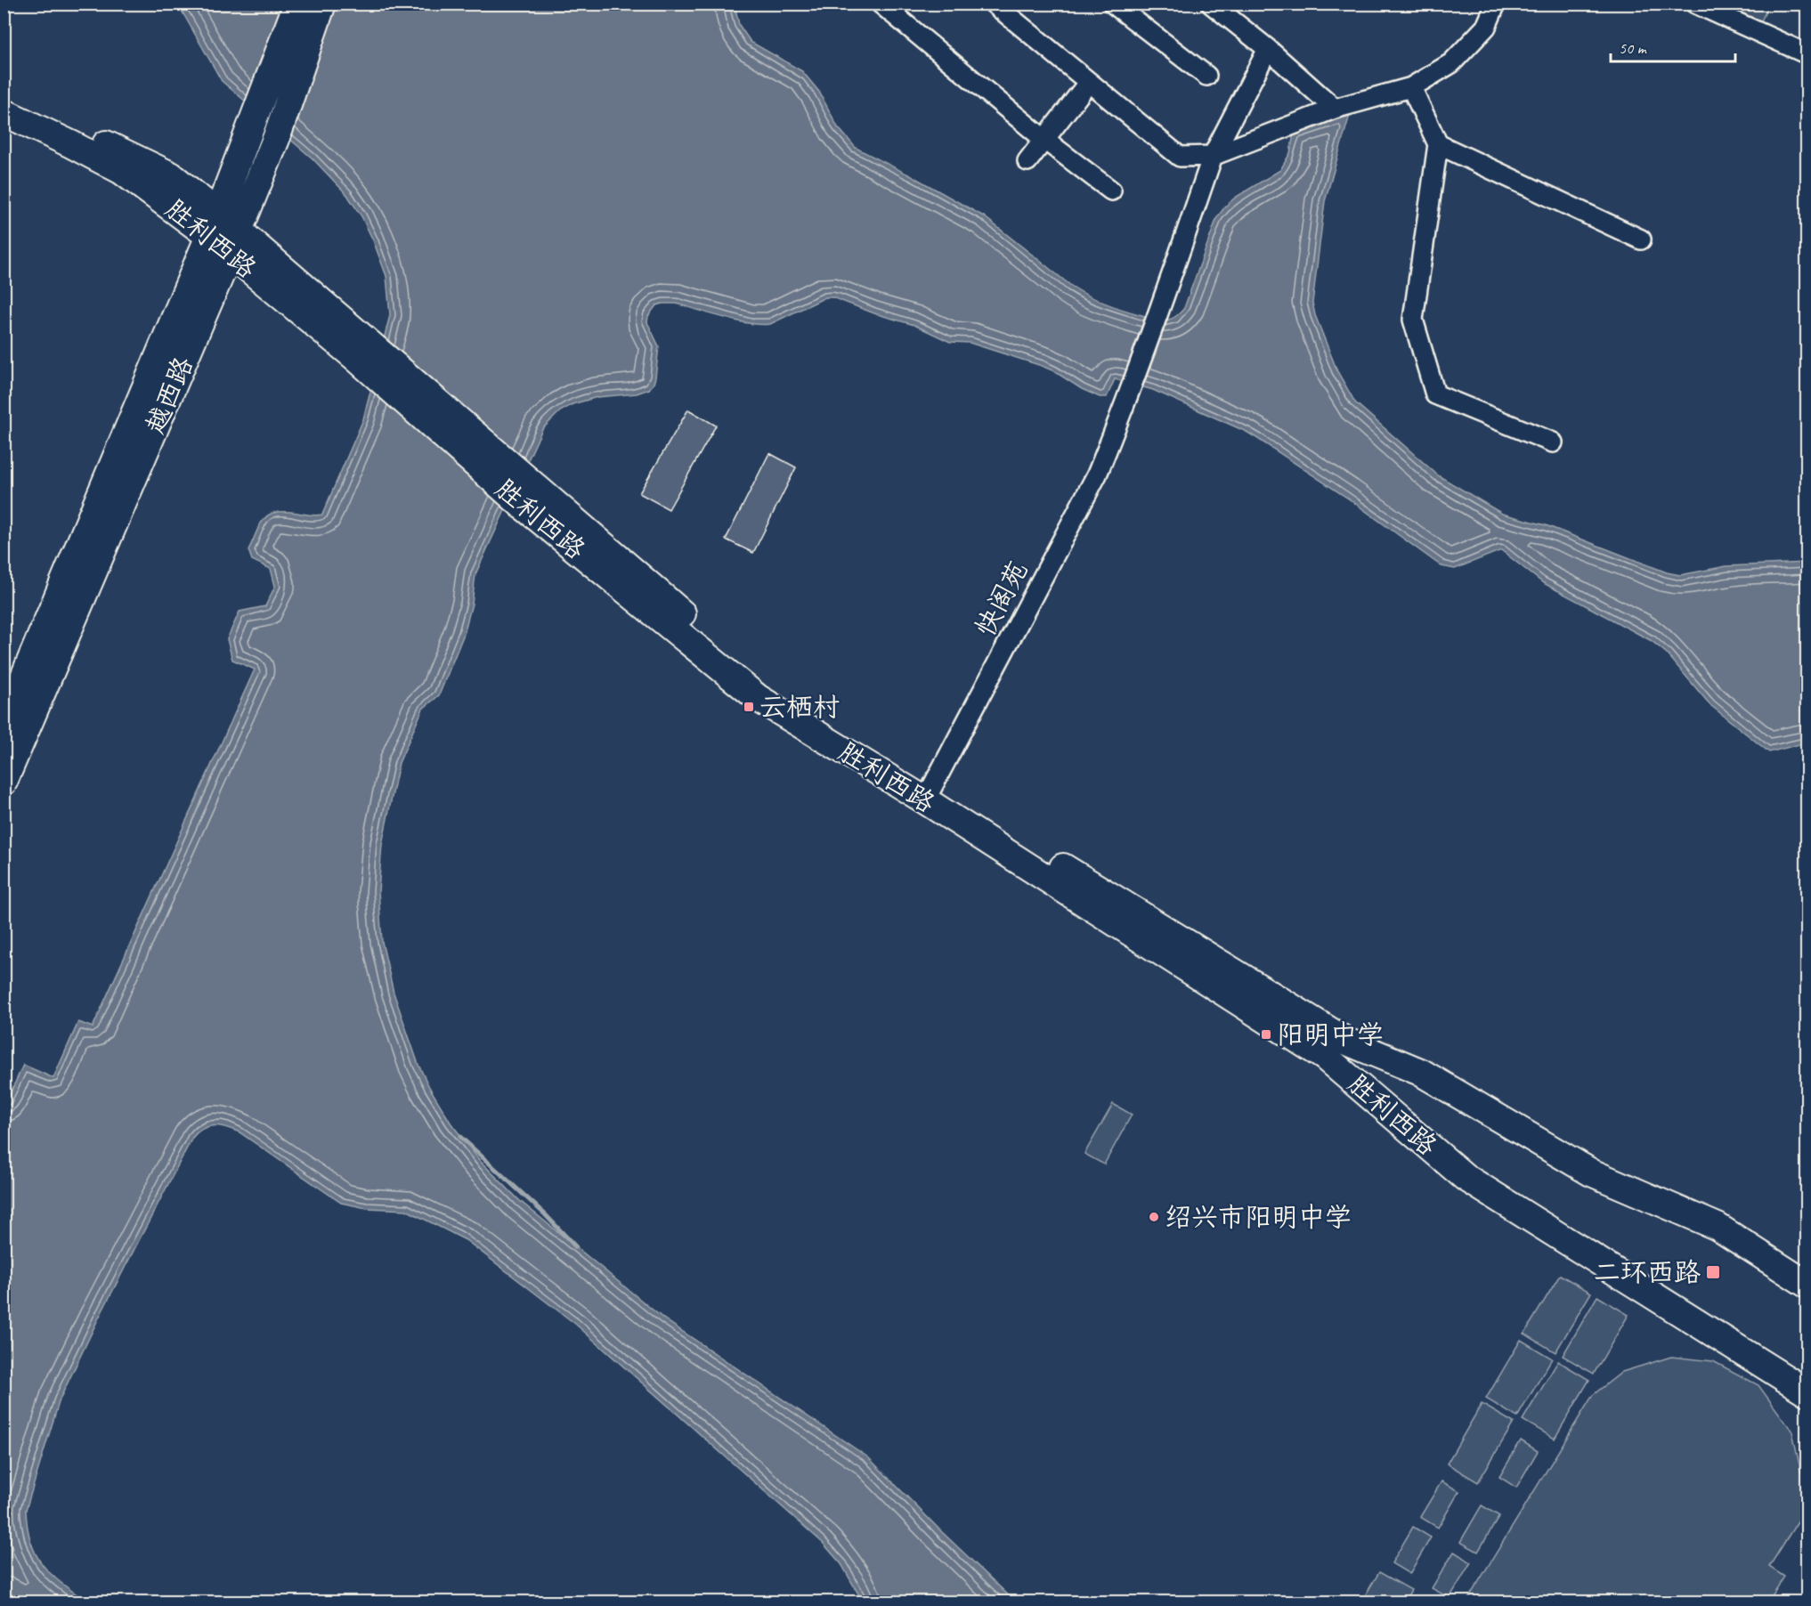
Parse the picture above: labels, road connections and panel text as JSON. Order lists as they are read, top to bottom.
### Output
{
  "streets": {
    "main road": ["胜利西路", "越西路"],
    "street": ["快阁苑"]
  },
  "crossings": [
    ["胜利西路", "越西路"],
    ["胜利西路", "快阁苑"]
  ],
  "places": {
    "transit": ["云栖村", "阳明中学", "二环西路"],
    "other": ["绍兴市阳明中学"]
  },
  "scale_bar": "50 m"
}
